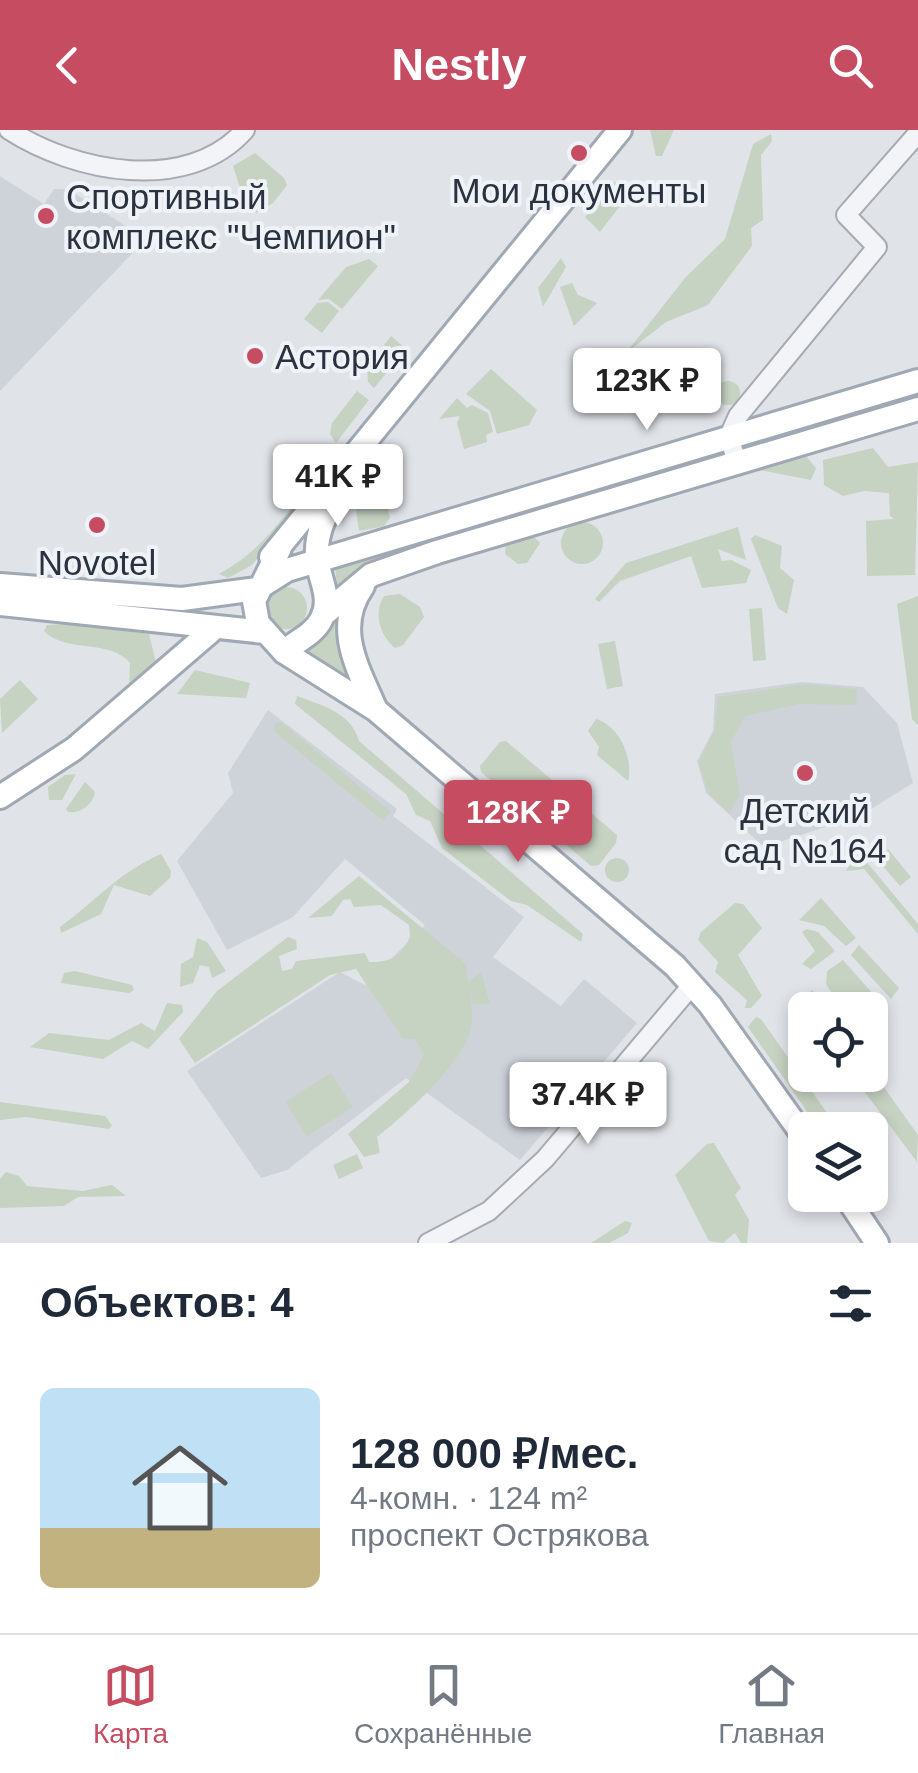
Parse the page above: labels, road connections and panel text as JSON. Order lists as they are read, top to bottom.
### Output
{
  "places": [
    "Мои документы",
    "Спортивный комплекс \"Чемпион\"",
    "Астория",
    "Novotel",
    "Детский сад №164"
  ],
  "page": {
    "header": "Nestly",
    "price": [
      "123K ₽",
      "41K ₽",
      "128K ₽",
      "37.4K ₽"
    ],
    "heading": "Объектов: 4",
    "list": [
      {
        "name": "128 000 ₽/мес.",
        "note": "4-комн. · 124 m² · проспект Острякова"
      }
    ],
    "tabs": ["Карта", "Сохранённые", "Главная"]
  }
}
